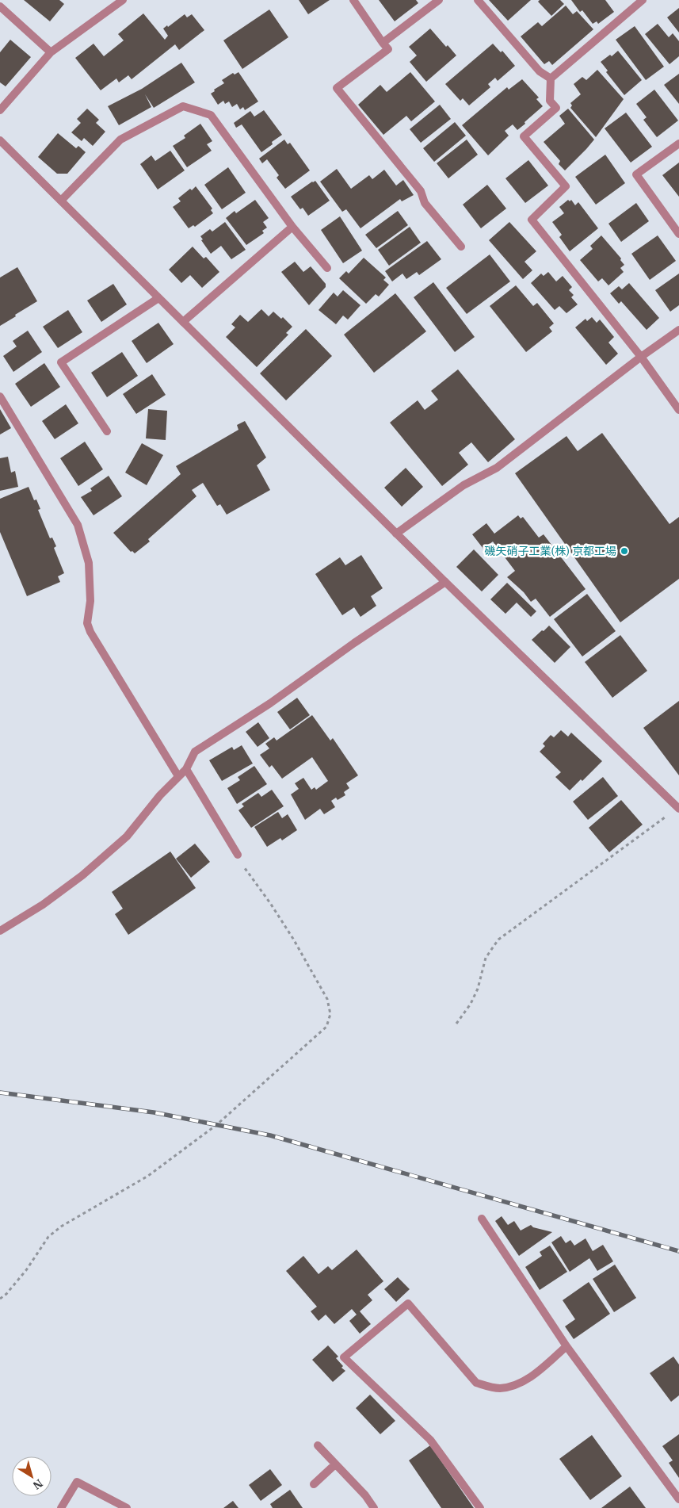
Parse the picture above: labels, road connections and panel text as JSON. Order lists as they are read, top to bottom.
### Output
{
  "places": ["磯矢硝子工業(株) 京都工場"],
  "north": "bottom right"
}
